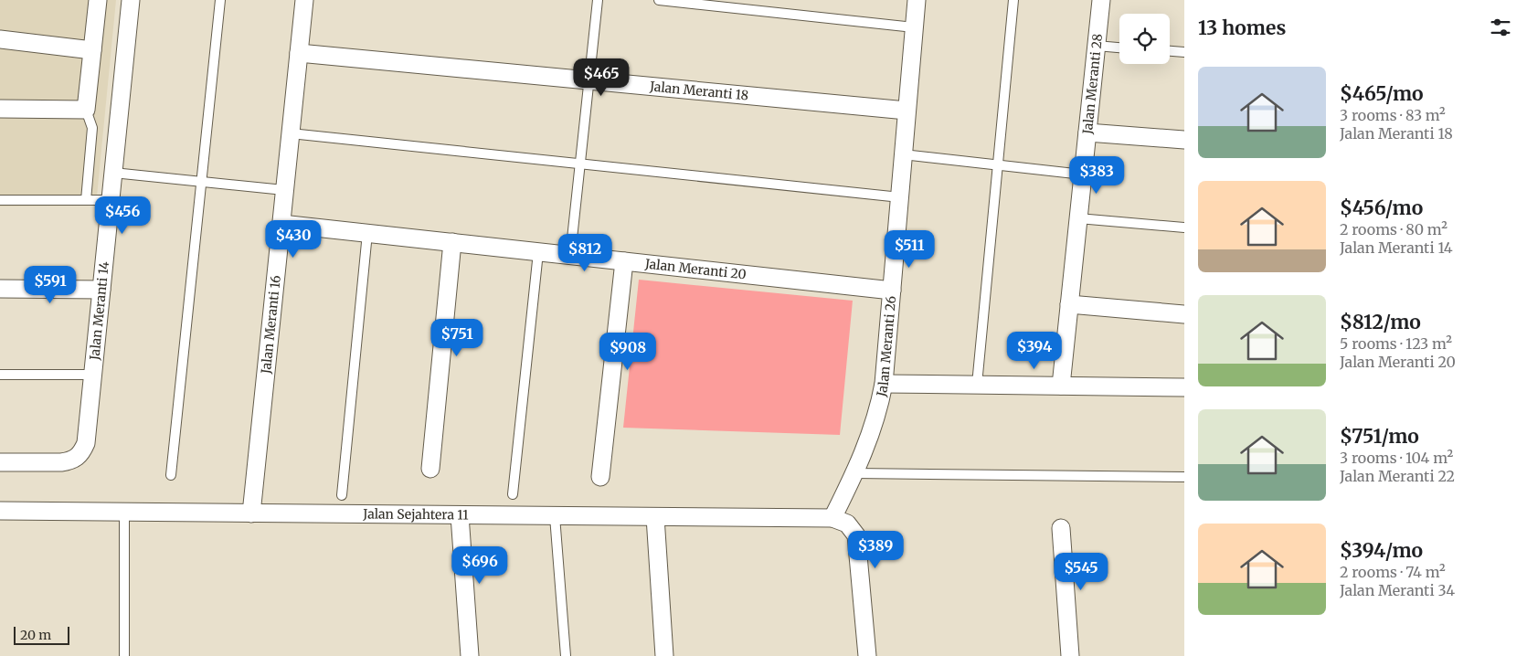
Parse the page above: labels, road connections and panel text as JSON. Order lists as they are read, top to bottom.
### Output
{
  "streets": {
    "street": [
      "Jalan Meranti 28",
      "Jalan Meranti 18",
      "Jalan Meranti 20",
      "Jalan Meranti 14",
      "Jalan Meranti 16",
      "Jalan Meranti 26",
      "Jalan Sejahtera 11"
    ]
  },
  "crossings": [
    ["Jalan Meranti 18", "Jalan Meranti 16"],
    ["Jalan Meranti 18", "Jalan Meranti 26"],
    ["Jalan Meranti 20", "Jalan Meranti 16"],
    ["Jalan Meranti 20", "Jalan Meranti 26"],
    ["Jalan Meranti 16", "Jalan Sejahtera 11"],
    ["Jalan Meranti 26", "Jalan Sejahtera 11"]
  ],
  "scale_bar": "20 m",
  "page": {
    "heading": "13 homes",
    "list": [
      {
        "name": "$465/mo",
        "note": "3 rooms · 83 m² · Jalan Meranti 18"
      },
      {
        "name": "$456/mo",
        "note": "2 rooms · 80 m² · Jalan Meranti 14"
      },
      {
        "name": "$812/mo",
        "note": "5 rooms · 123 m² · Jalan Meranti 20"
      },
      {
        "name": "$751/mo",
        "note": "3 rooms · 104 m² · Jalan Meranti 22"
      },
      {
        "name": "$394/mo",
        "note": "2 rooms · 74 m² · Jalan Meranti 34"
      }
    ],
    "price": [
      "$465",
      "$383",
      "$456",
      "$430",
      "$511",
      "$812",
      "$591",
      "$751",
      "$394",
      "$908",
      "$389",
      "$696",
      "$545"
    ],
    "scale": "20 m"
  }
}
